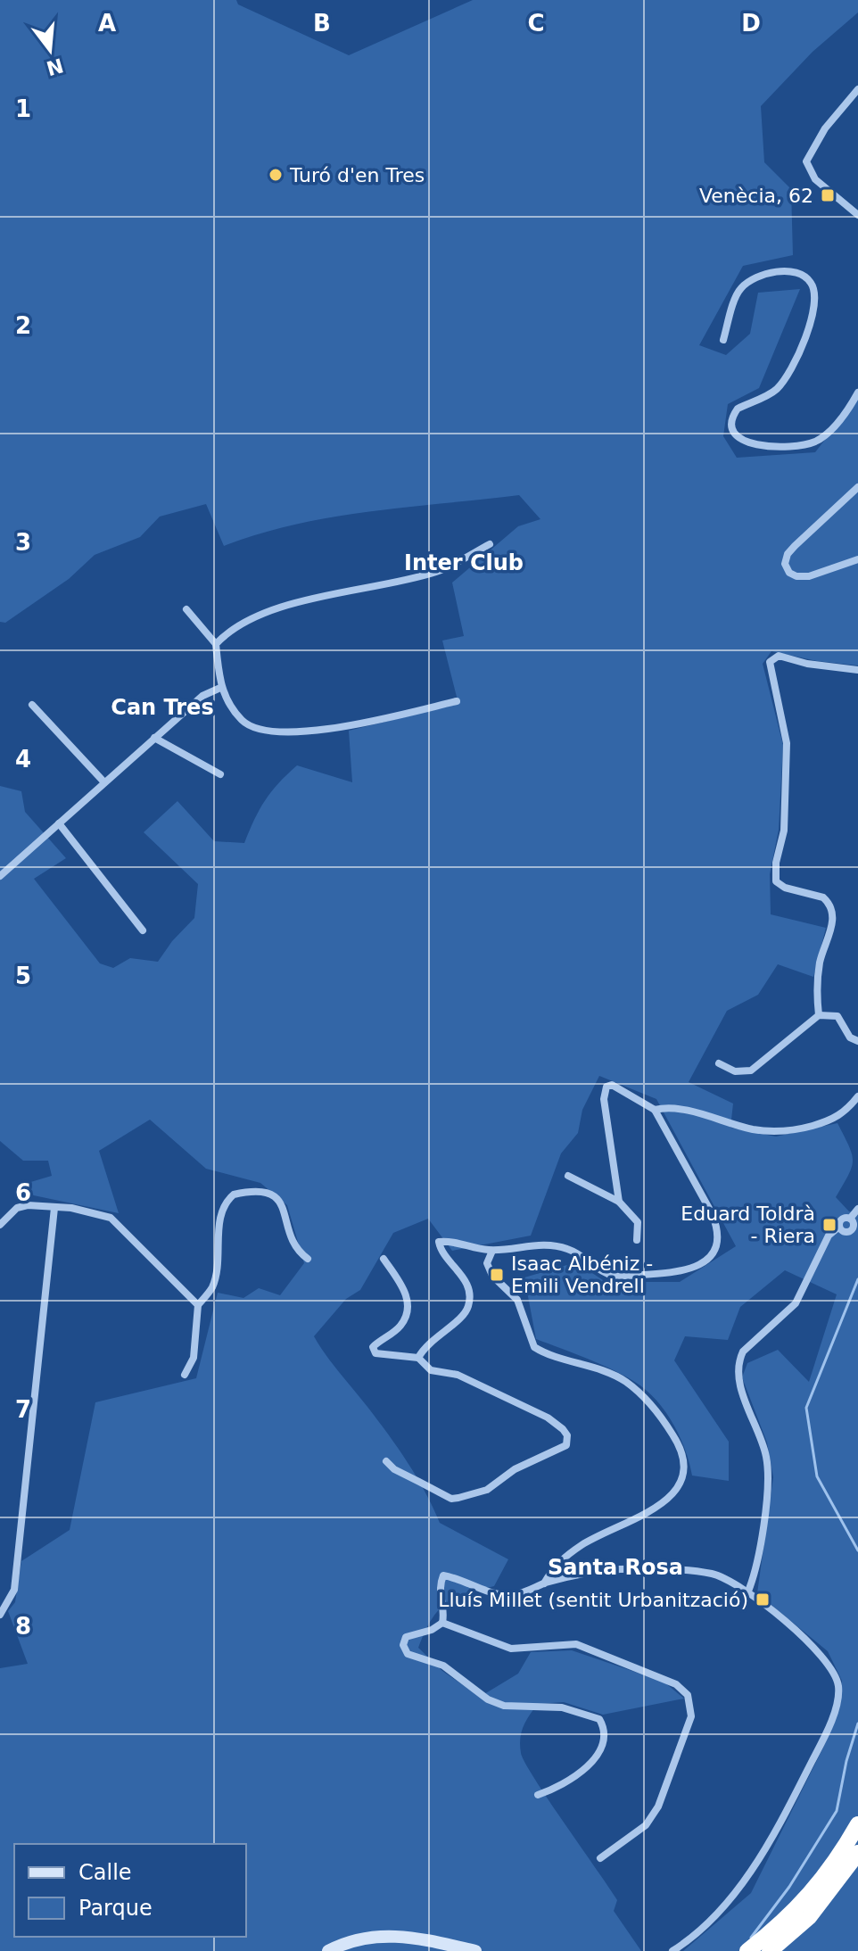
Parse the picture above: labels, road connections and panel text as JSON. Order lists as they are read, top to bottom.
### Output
{
  "districts": ["Inter Club", "Can Tres", "Santa Rosa"],
  "places": {
    "other": ["Turó d'en Tres"],
    "transit": [
      "Venècia, 62",
      "Eduard Toldrà - Riera",
      "Isaac Albéniz - Emili Vendrell",
      "Lluís Millet (sentit Urbanització)"
    ]
  },
  "legend": ["Calle", "Parque"],
  "north": "bottom",
  "grid": {
    "columns": [
      "A",
      "B",
      "C",
      "D"
    ],
    "rows": [
      "1",
      "2",
      "3",
      "4",
      "5",
      "6",
      "7",
      "8"
    ]
  }
}
